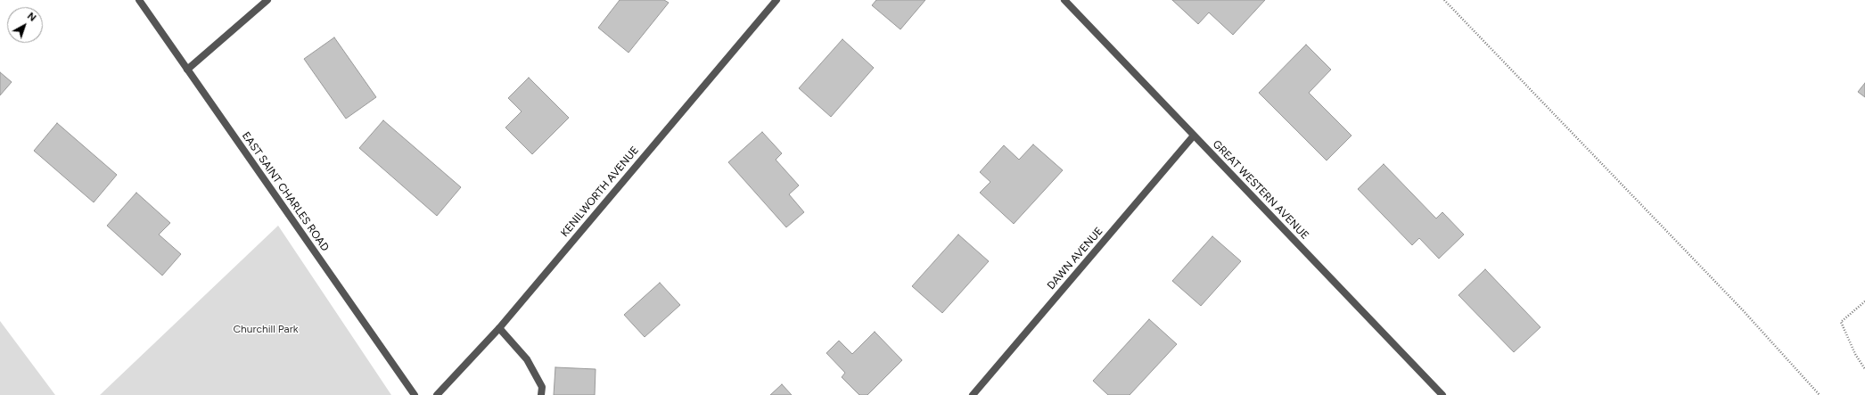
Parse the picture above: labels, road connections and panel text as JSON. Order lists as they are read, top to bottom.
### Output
{
  "streets": {
    "street": [
      "GREAT WESTERN AVENUE",
      "EAST SAINT CHARLES ROAD",
      "KENILWORTH AVENUE",
      "DAWN AVENUE"
    ]
  },
  "crossings": [
    ["GREAT WESTERN AVENUE", "DAWN AVENUE"]
  ],
  "parks": ["Churchill Park"],
  "north": "top right"
}
